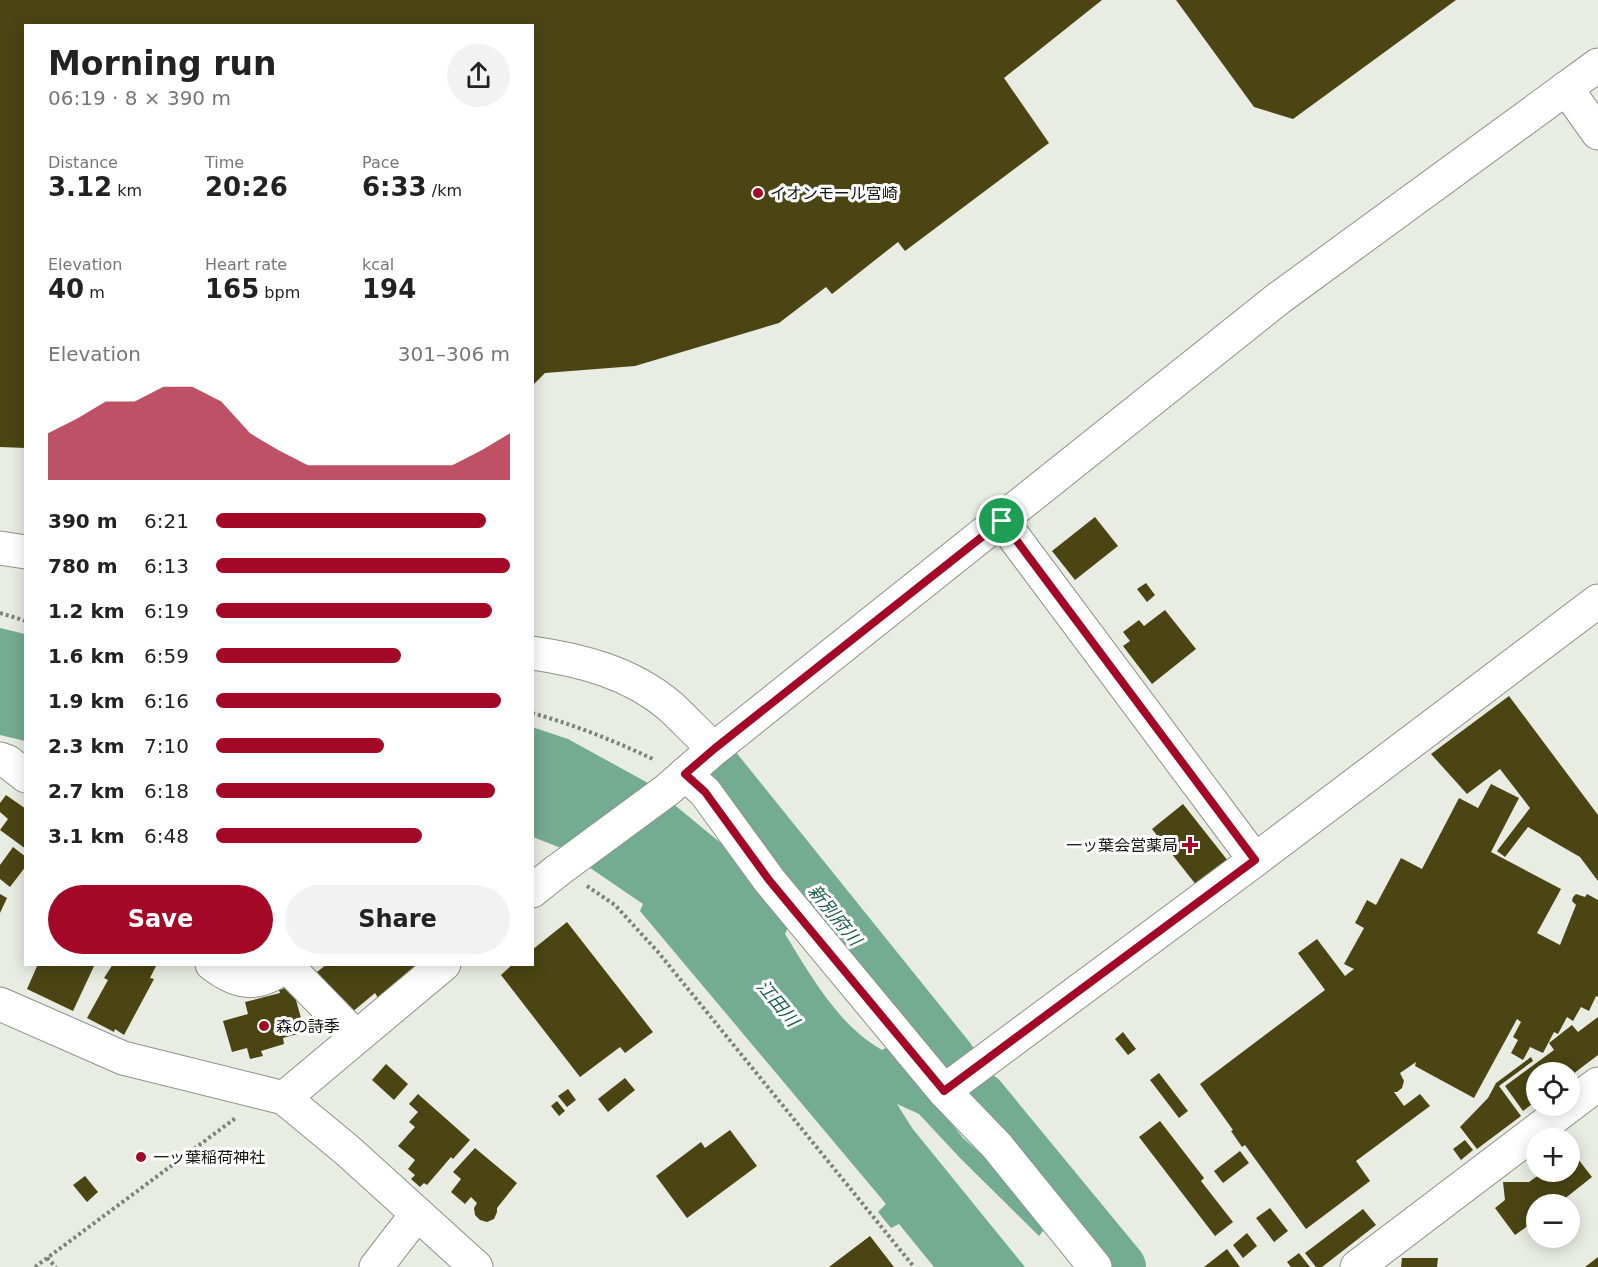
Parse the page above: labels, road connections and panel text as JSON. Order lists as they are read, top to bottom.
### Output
{
  "water": ["新別府川", "江田川"],
  "places": {
    "other": ["イオンモール宮崎", "森の詩季", "一ッ葉稲荷神社"],
    "health": ["一ッ葉会営薬局"]
  },
  "page": {
    "heading": ["Morning run", "06:19 · 8 × 390 m"],
    "stats": [
      ["Distance", "3.12 km"],
      ["Time", "20:26"],
      ["Pace", "6:33 /km"],
      ["Elevation", "40 m"],
      ["Heart rate", "165 bpm"],
      ["kcal", "194"]
    ],
    "chart": ["Elevation", "301–306 m"],
    "list": [
      {
        "name": "390 m",
        "note": "6:21"
      },
      {
        "name": "780 m",
        "note": "6:13"
      },
      {
        "name": "1.2 km",
        "note": "6:19"
      },
      {
        "name": "1.6 km",
        "note": "6:59"
      },
      {
        "name": "1.9 km",
        "note": "6:16"
      },
      {
        "name": "2.3 km",
        "note": "7:10"
      },
      {
        "name": "2.7 km",
        "note": "6:18"
      },
      {
        "name": "3.1 km",
        "note": "6:48"
      }
    ],
    "buttons": ["Save", "Share"],
    "map_buttons": ["+", "−"]
  }
}
